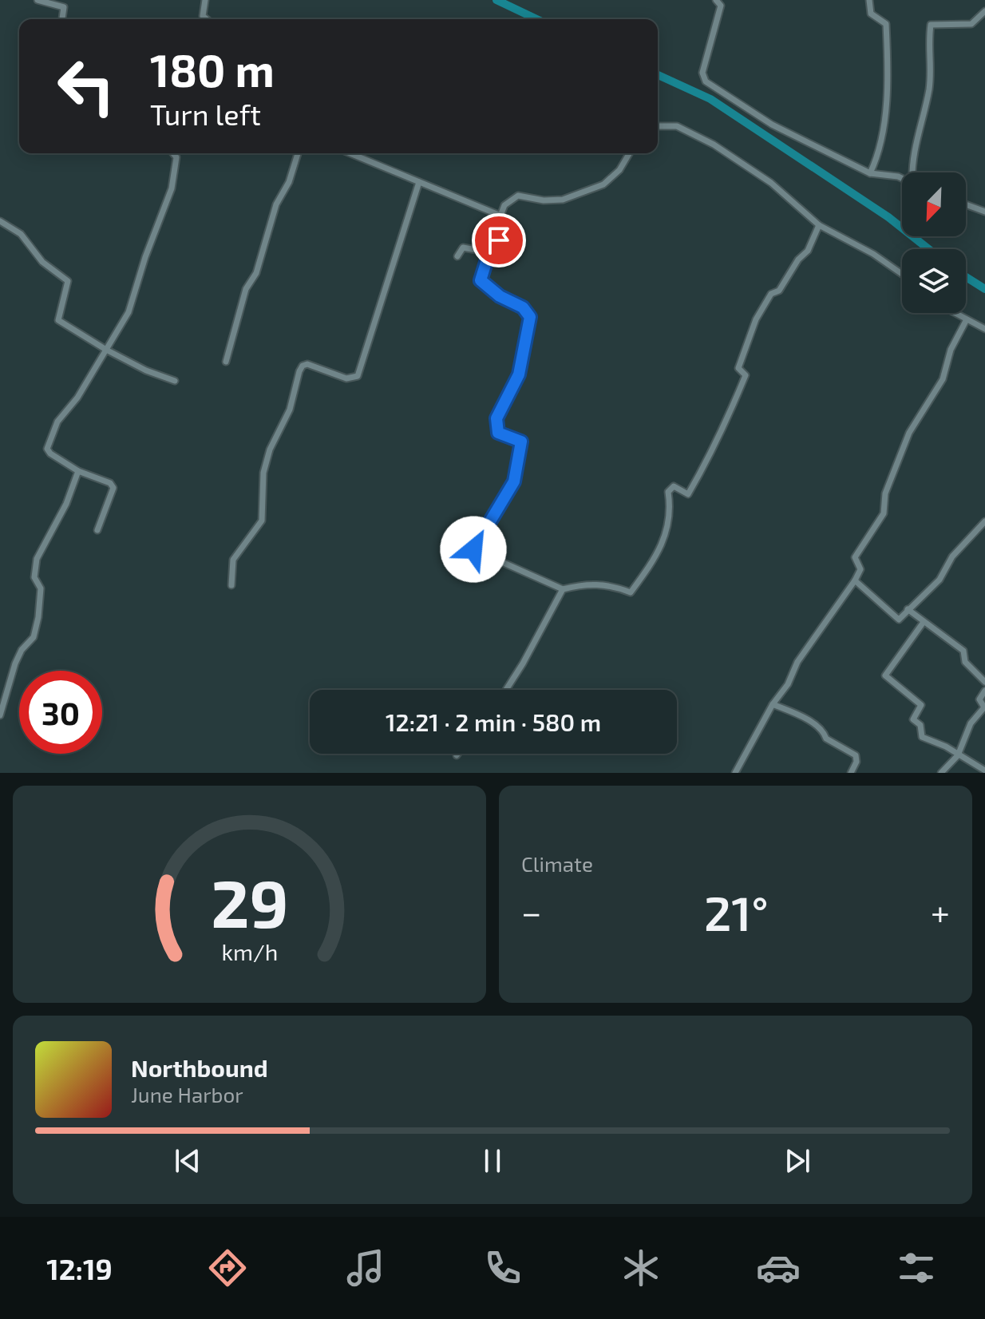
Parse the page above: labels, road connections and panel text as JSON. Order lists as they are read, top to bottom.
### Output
{
  "north": "bottom left",
  "page": {
    "turn": ["180 m", "Turn left"],
    "limit": "30",
    "trip": "12:21 · 2 min · 580 m",
    "tile": "Climate",
    "heat": ["−", "21°", "+"],
    "song": ["Northbound", "June Harbor"],
    "tabs": "12:19",
    "gauge": ["29", "km/h"]
  }
}
